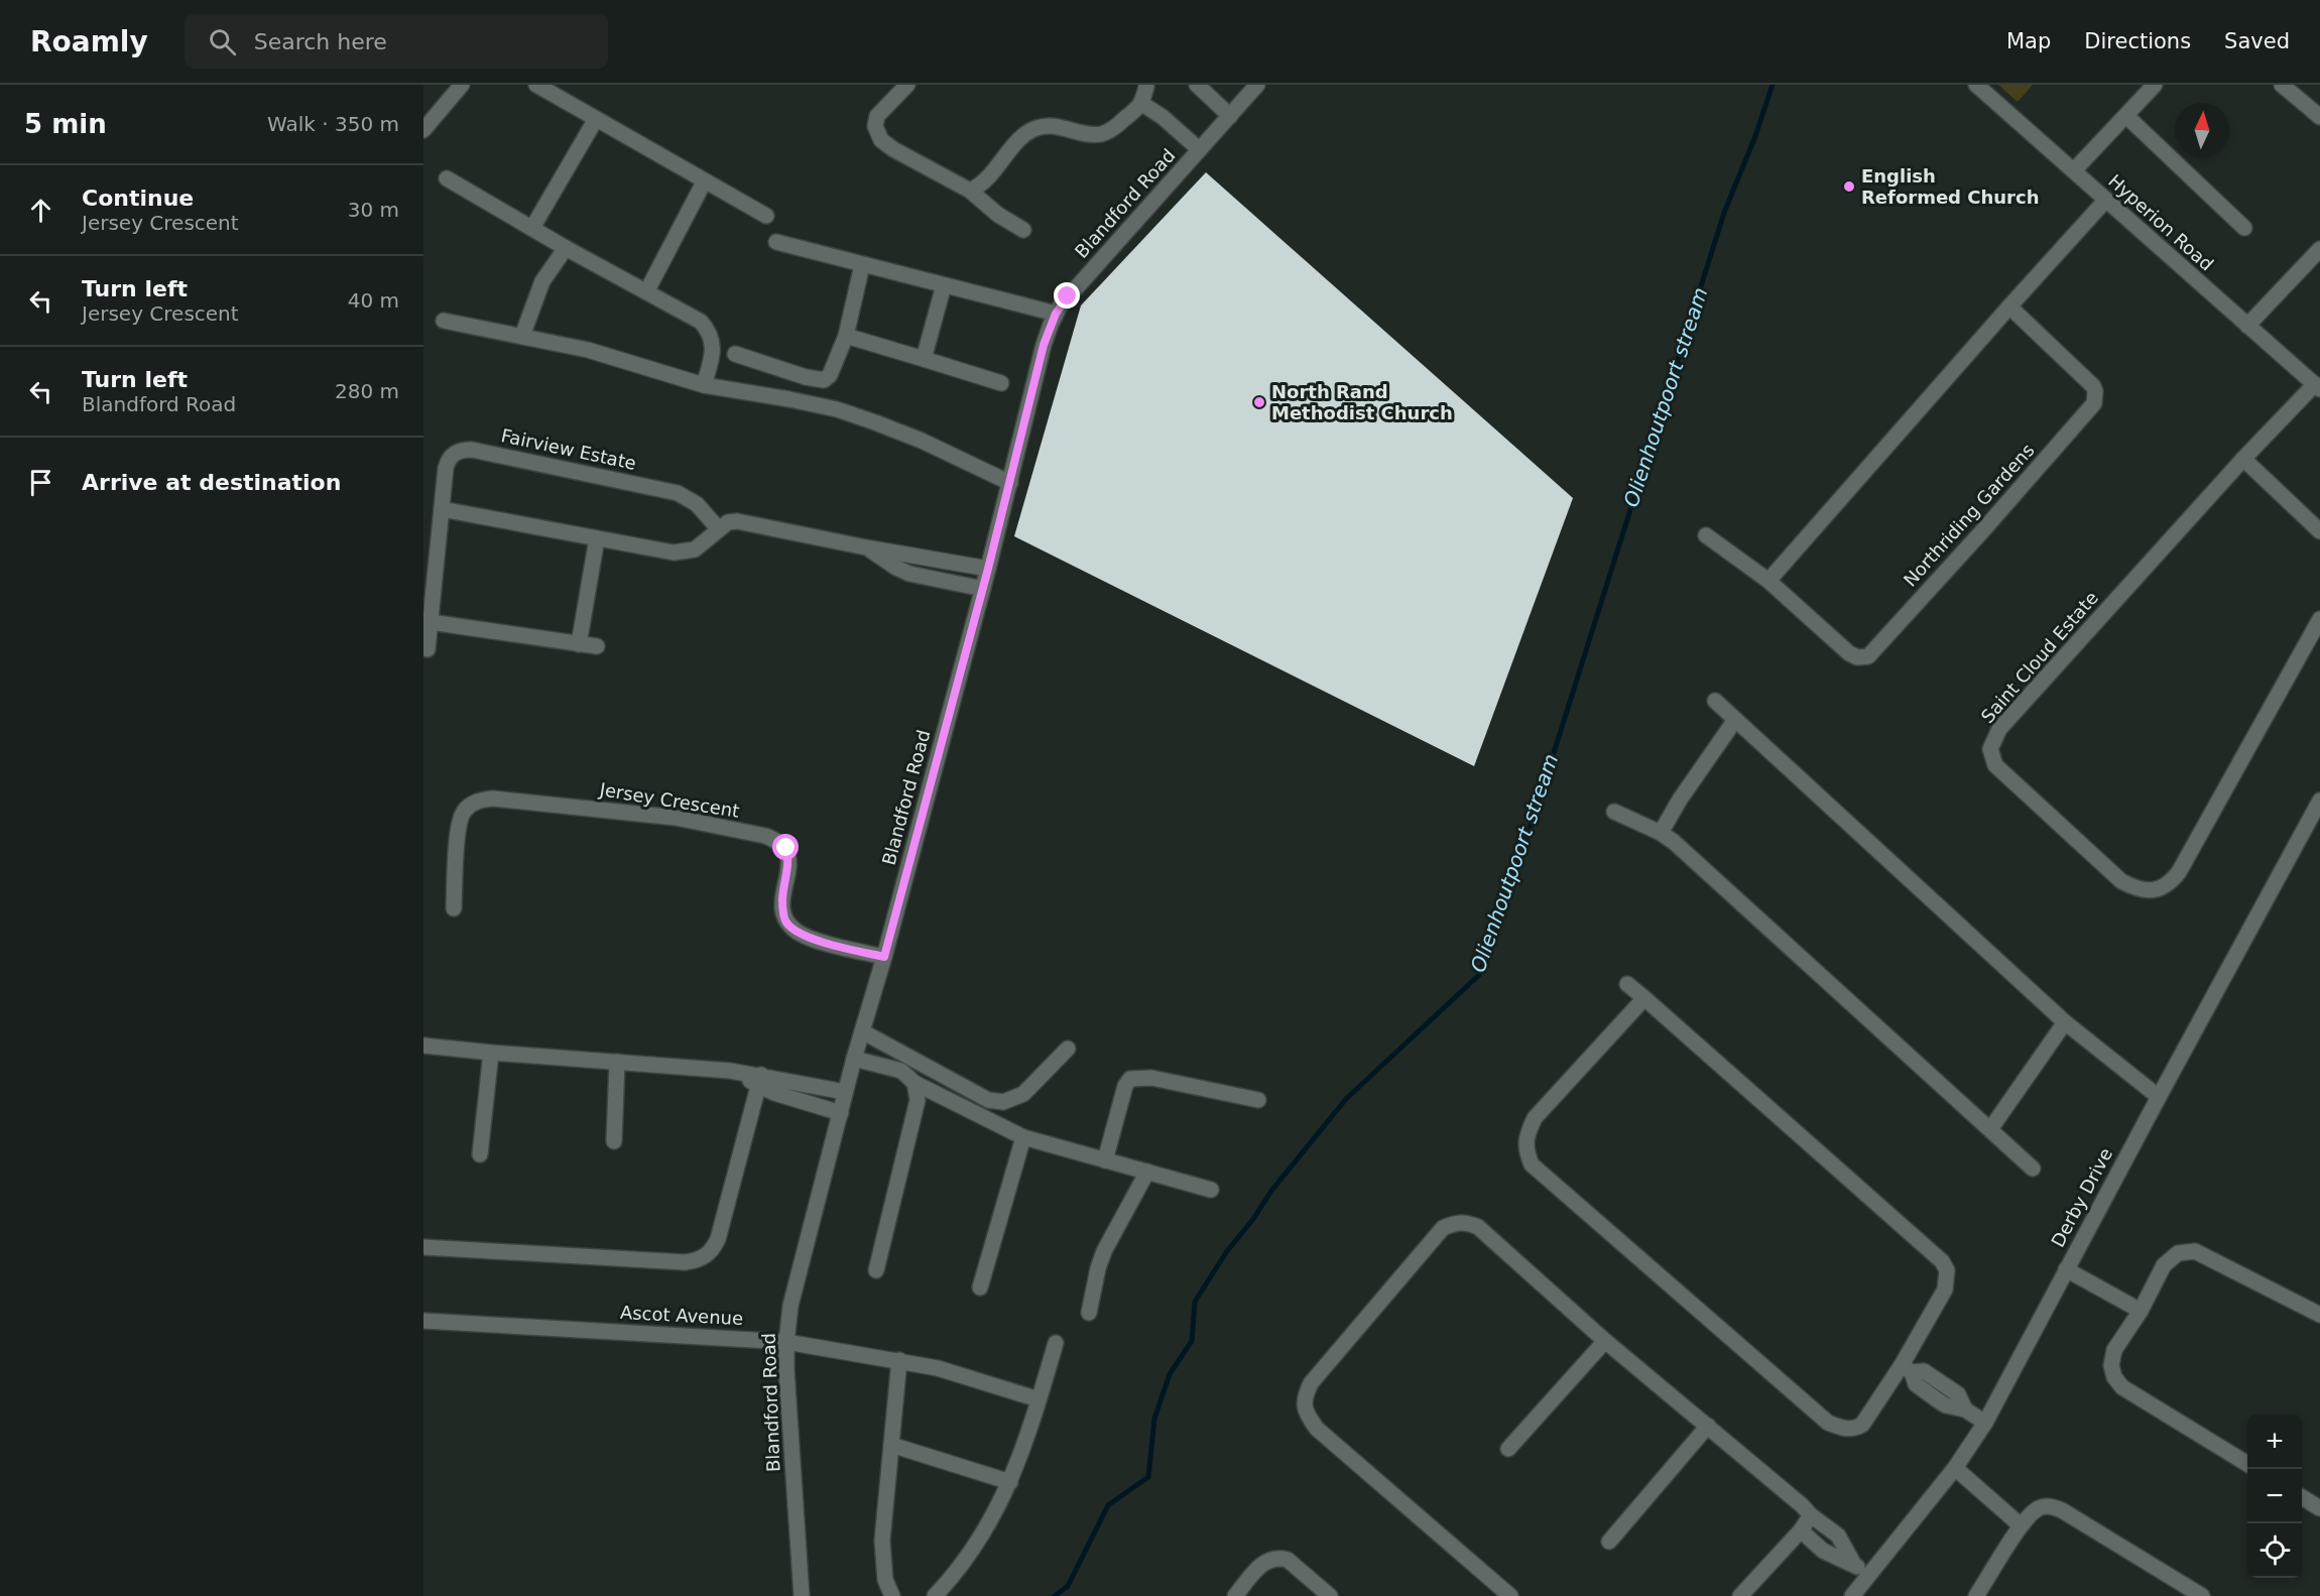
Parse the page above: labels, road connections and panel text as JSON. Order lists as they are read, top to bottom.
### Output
{
  "streets": {
    "street": [
      "Blandford Road",
      "Hyperion Road",
      "Fairview Estate",
      "Northriding Gardens",
      "Saint Cloud Estate",
      "Jersey Crescent",
      "Derby Drive",
      "Ascot Avenue"
    ]
  },
  "crossings": [
    ["Blandford Road", "Jersey Crescent"],
    ["Blandford Road", "Ascot Avenue"],
    ["Hyperion Road", "Saint Cloud Estate"]
  ],
  "water": ["Olienhoutpoort stream"],
  "places": ["English Reformed Church", "North Rand Methodist Church"],
  "north": "top",
  "page": {
    "header": "Roamly",
    "search": "Search here",
    "nav": ["Map", "Directions", "Saved"],
    "heading": ["5 min", "Walk · 350 m"],
    "list": [
      ["Continue", "Jersey Crescent", "30 m"],
      ["Turn left", "Jersey Crescent", "40 m"],
      ["Turn left", "Blandford Road", "280 m"],
      "Arrive at destination"
    ],
    "map_buttons": ["+", "−"]
  }
}
